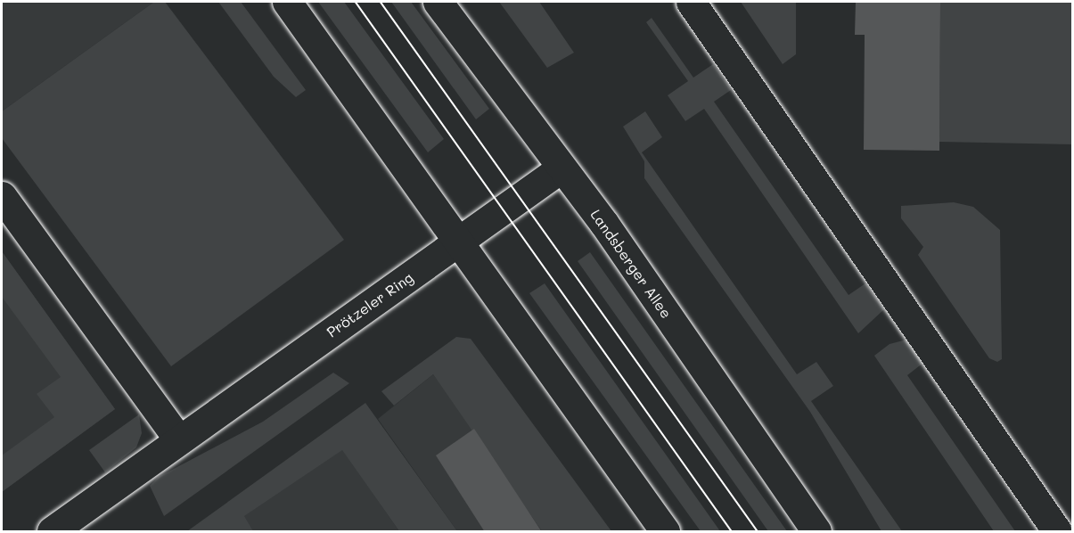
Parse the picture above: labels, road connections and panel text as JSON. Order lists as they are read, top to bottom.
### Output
{
  "streets": {
    "street": ["Landsberger Allee", "Prötzeler Ring"]
  },
  "crossings": [
    ["Landsberger Allee", "Prötzeler Ring"]
  ]
}
